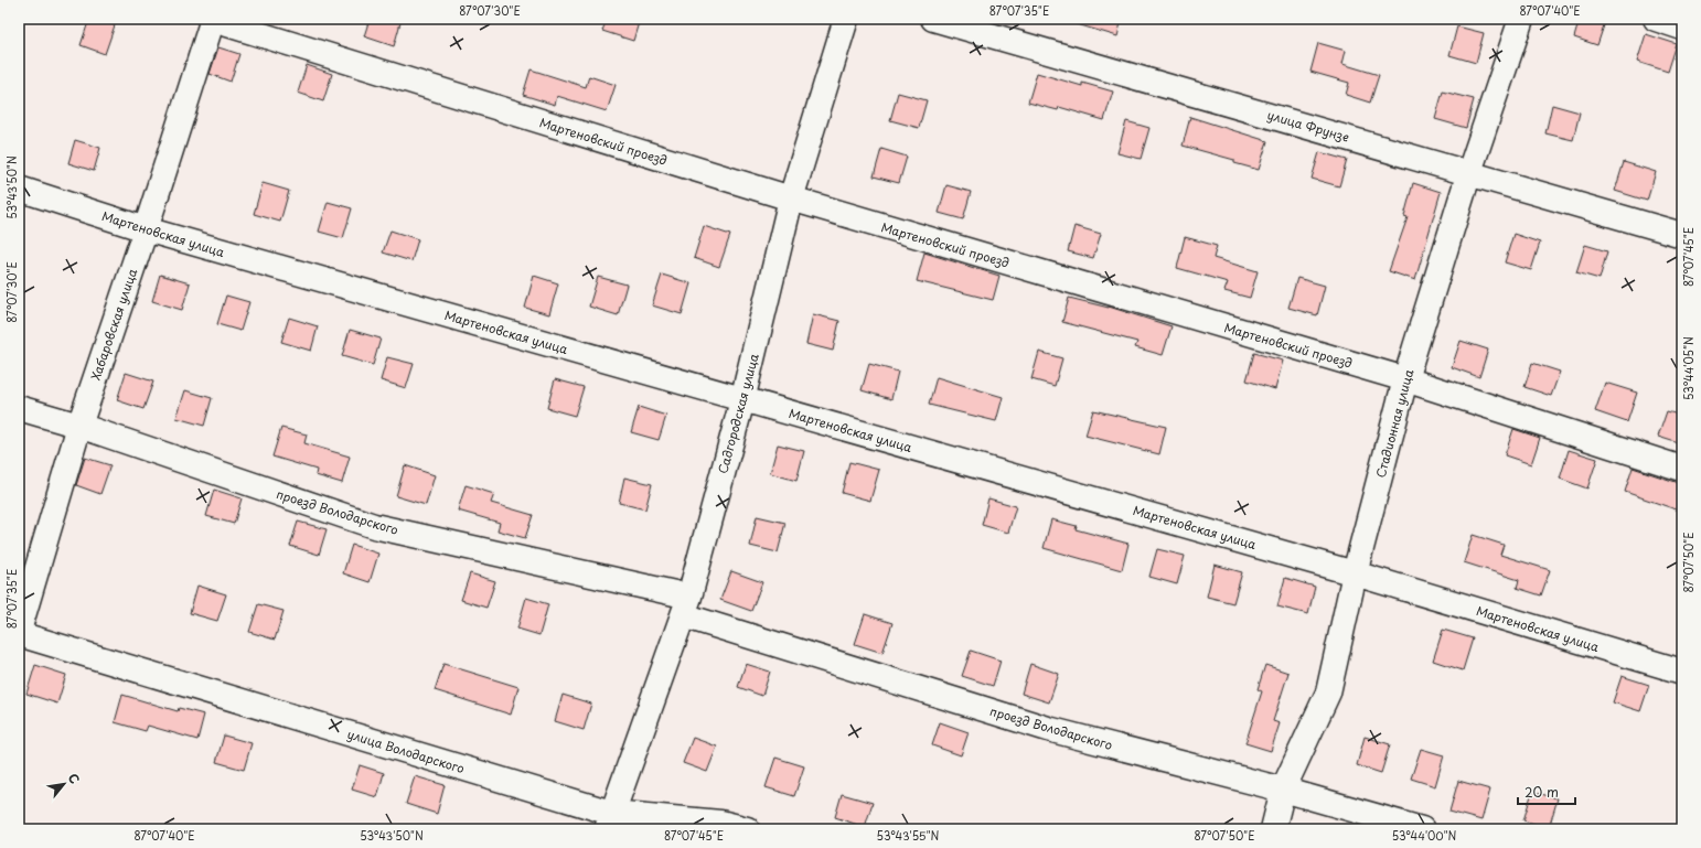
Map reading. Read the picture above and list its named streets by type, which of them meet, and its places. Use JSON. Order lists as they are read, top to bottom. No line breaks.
{"streets":{"street":["улица Фрунзе","Мартеновский проезд","Мартеновская улица","Хабаровская улица","Садгородская улица","Стадионная улица","проезд Володарского","улица Володарского"]},"crossings":[["улица Фрунзе","Стадионная улица"],["Мартеновский проезд","Хабаровская улица"],["Мартеновский проезд","Садгородская улица"],["Мартеновский проезд","Стадионная улица"],["Мартеновская улица","Хабаровская улица"],["Мартеновская улица","Садгородская улица"],["Мартеновская улица","Стадионная улица"],["Хабаровская улица","проезд Володарского"],["Садгородская улица","проезд Володарского"],["Садгородская улица","улица Володарского"],["Стадионная улица","проезд Володарского"]],"scale_bar":"20 m","north":"top right","coordinates":["87°07'30\"E","87°07'35\"E","87°07'40\"E","53°43'50\"N","87°07'45\"E","53°44'05\"N","87°07'50\"E","53°43'55\"N","53°44'00\"N"]}
